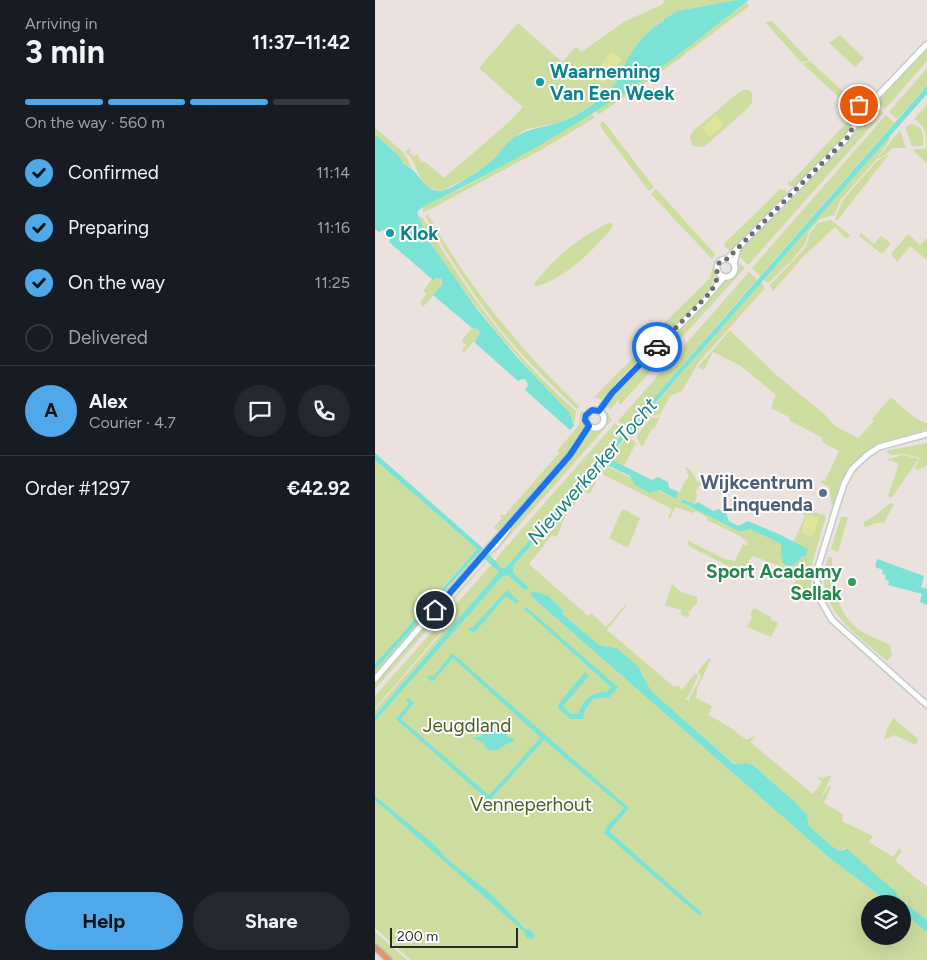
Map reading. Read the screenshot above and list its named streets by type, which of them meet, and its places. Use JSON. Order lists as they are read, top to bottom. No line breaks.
{"water":["Nieuwerkerker Tocht"],"parks":["Jeugdland","Venneperhout"],"places":["Waarneming Van Een Week","Klok","Wijkcentrum Linquenda","Sport Acadamy Sellak"],"scale_bar":"200 m","page":{"heading":["3 min","Arriving in","11:37–11:42"],"panel":["Alex","Courier · 4.7","Order #1297","€42.92"],"bar":"On the way · 560 m","list":[["Confirmed","11:14"],["Preparing","11:16"],["On the way","11:25"],"Delivered"],"round":"A","buttons":["Help","Share"],"scale":"200 m"}}
